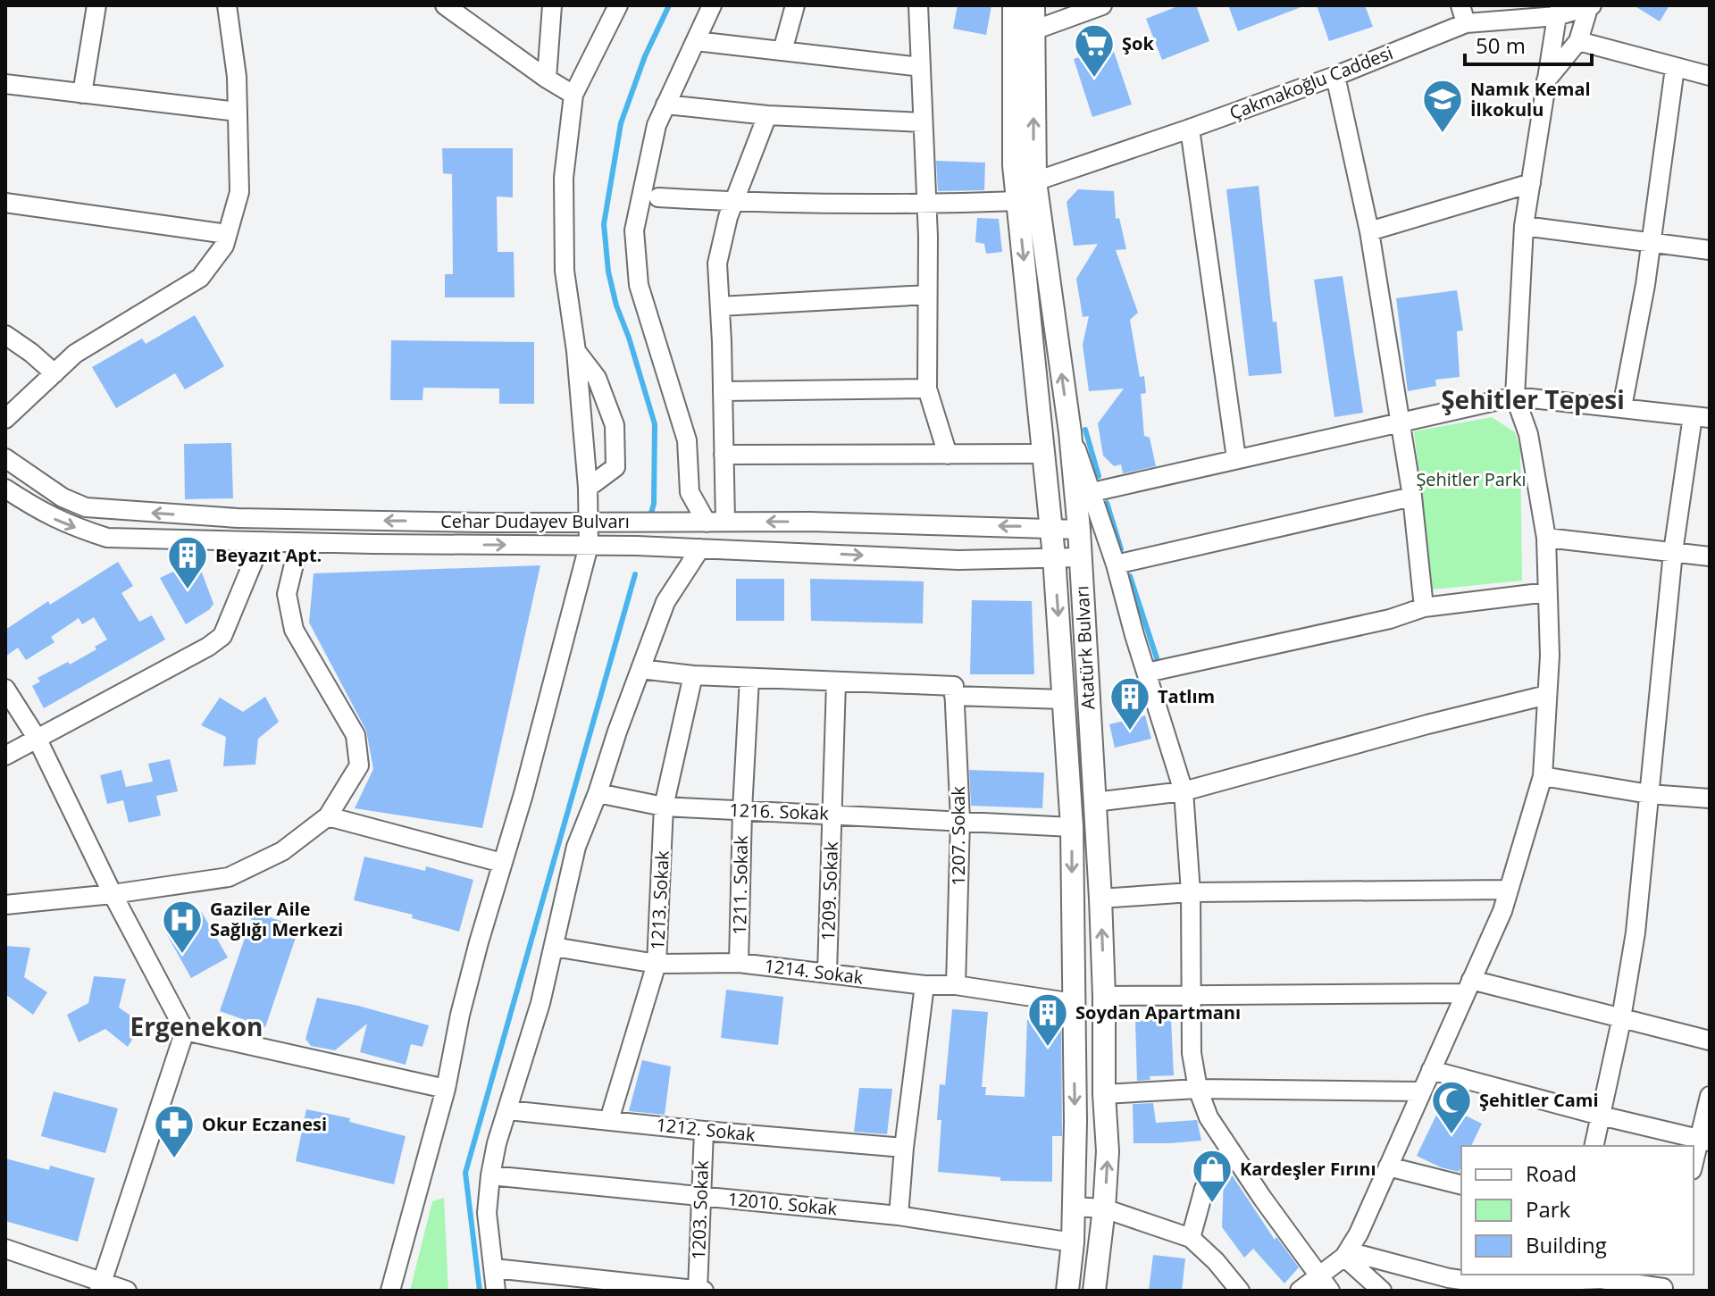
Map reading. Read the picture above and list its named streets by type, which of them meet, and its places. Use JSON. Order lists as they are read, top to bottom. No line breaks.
{"streets":{"main road":["Atatürk Bulvarı"],"street":["Çakmakoğlu Caddesi","Cehar Dudayev Bulvarı","1216. Sokak","1207. Sokak","1211. Sokak","1209. Sokak","1213. Sokak","1214. Sokak","1212. Sokak","12010. Sokak","1203. Sokak"]},"crossings":[["Çakmakoğlu Caddesi","Atatürk Bulvarı"],["Cehar Dudayev Bulvarı","Atatürk Bulvarı"],["Atatürk Bulvarı","1216. Sokak"],["Atatürk Bulvarı","1214. Sokak"],["Atatürk Bulvarı","12010. Sokak"],["1216. Sokak","1207. Sokak"],["1216. Sokak","1211. Sokak"],["1216. Sokak","1209. Sokak"],["1216. Sokak","1213. Sokak"],["1207. Sokak","1214. Sokak"],["1211. Sokak","1214. Sokak"],["1209. Sokak","1214. Sokak"],["1213. Sokak","1214. Sokak"],["1213. Sokak","1212. Sokak"],["1212. Sokak","1203. Sokak"],["12010. Sokak","1203. Sokak"]],"districts":["Şehitler Tepesi","Ergenekon"],"parks":["Şehitler Parkı"],"places":{"supermarket":["Şok"],"school or university":["Namık Kemal İlkokulu"],"building":["Beyazıt Apt.","Tatlım","Soydan Apartmanı"],"hospital":["Gaziler Aile Sağlığı Merkezi"],"mosque":["Şehitler Cami"],"pharmacy":["Okur Eczanesi"],"shop":["Kardeşler Fırını"]},"legend":["Road","Park","Building"],"scale_bar":"50 m"}
